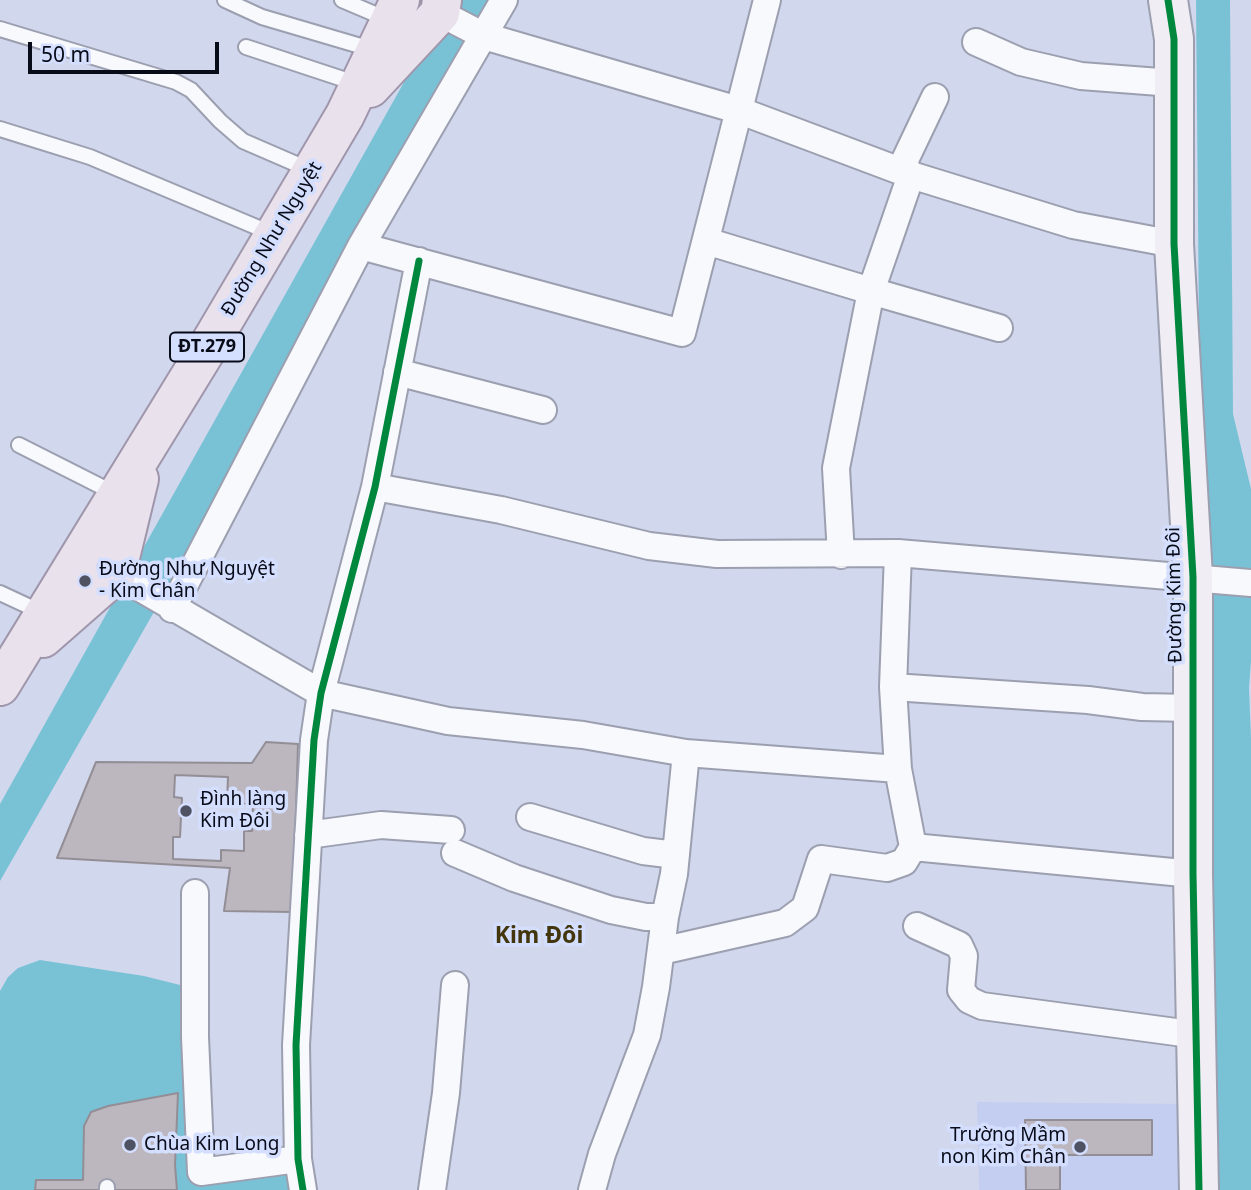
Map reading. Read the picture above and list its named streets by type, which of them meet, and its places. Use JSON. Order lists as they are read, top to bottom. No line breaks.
{"streets":{"main road":["Đường Như Nguyệt","ĐT.279"],"street":["Đường Kim Đôi"]},"districts":["Kim Đôi"],"places":["Đường Như Nguyệt - Kim Chân","Đình làng Kim Đôi","Chùa Kim Long","Trường Mầm non Kim Chân"],"scale_bar":"50 m"}
